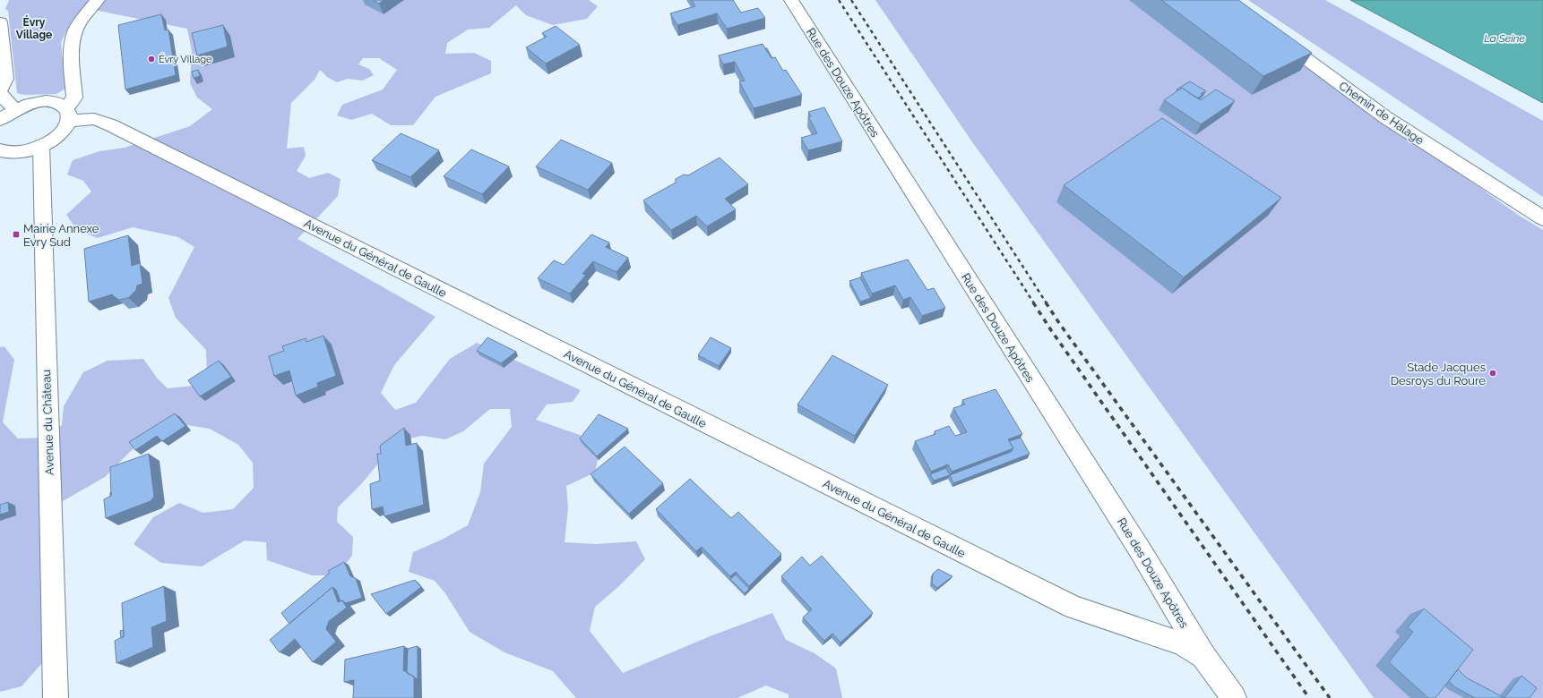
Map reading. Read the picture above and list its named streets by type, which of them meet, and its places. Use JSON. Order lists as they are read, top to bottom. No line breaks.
{"streets":{"street":["Rue des Douze Apôtres","Chemin de Halage","Avenue du Général de Gaulle","Avenue du Château"]},"crossings":[["Rue des Douze Apôtres","Avenue du Général de Gaulle"]],"districts":["Évry Village"],"water":["La Seine"],"places":{"other":["Évry Village","Stade Jacques Desroys du Roure"],"transit":["Mairie Annexe Evry Sud"]}}
